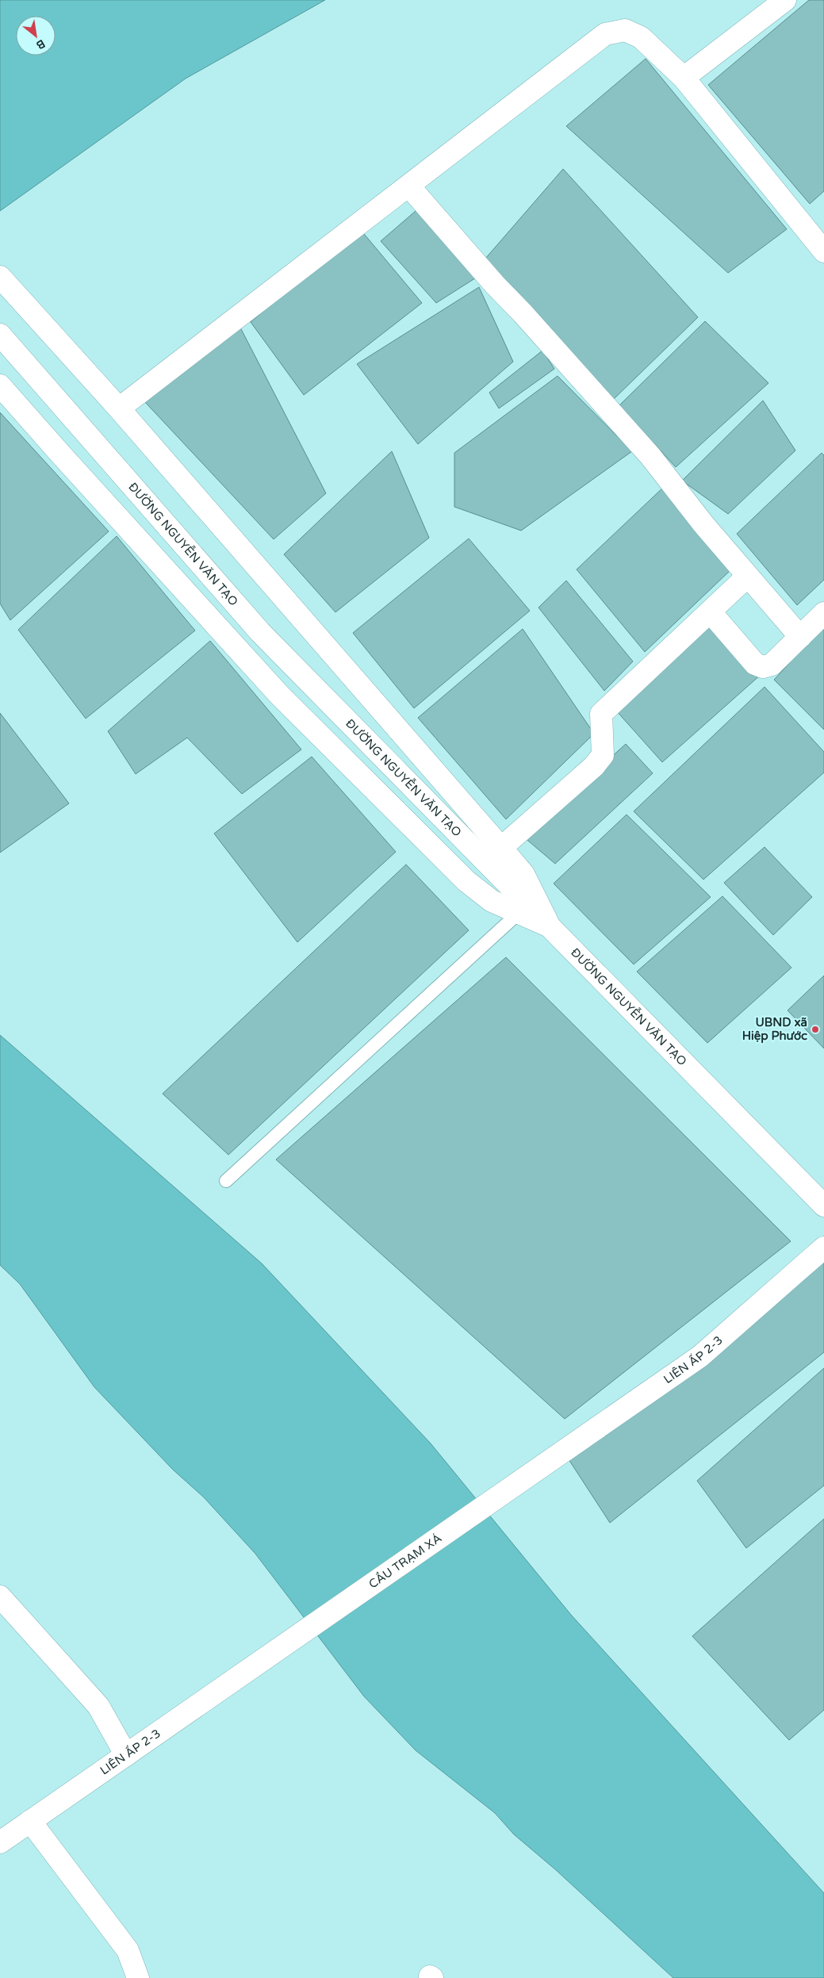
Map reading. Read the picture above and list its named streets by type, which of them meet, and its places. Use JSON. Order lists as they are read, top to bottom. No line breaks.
{"streets":{"street":["ĐƯỜNG NGUYỄN VĂN TẠO","LIÊN ẤP 2-3","CẦU TRẠM XÁ"]},"crossings":[["LIÊN ẤP 2-3","CẦU TRẠM XÁ"]],"places":["UBND xã Hiệp Phước"],"north":"bottom right"}
